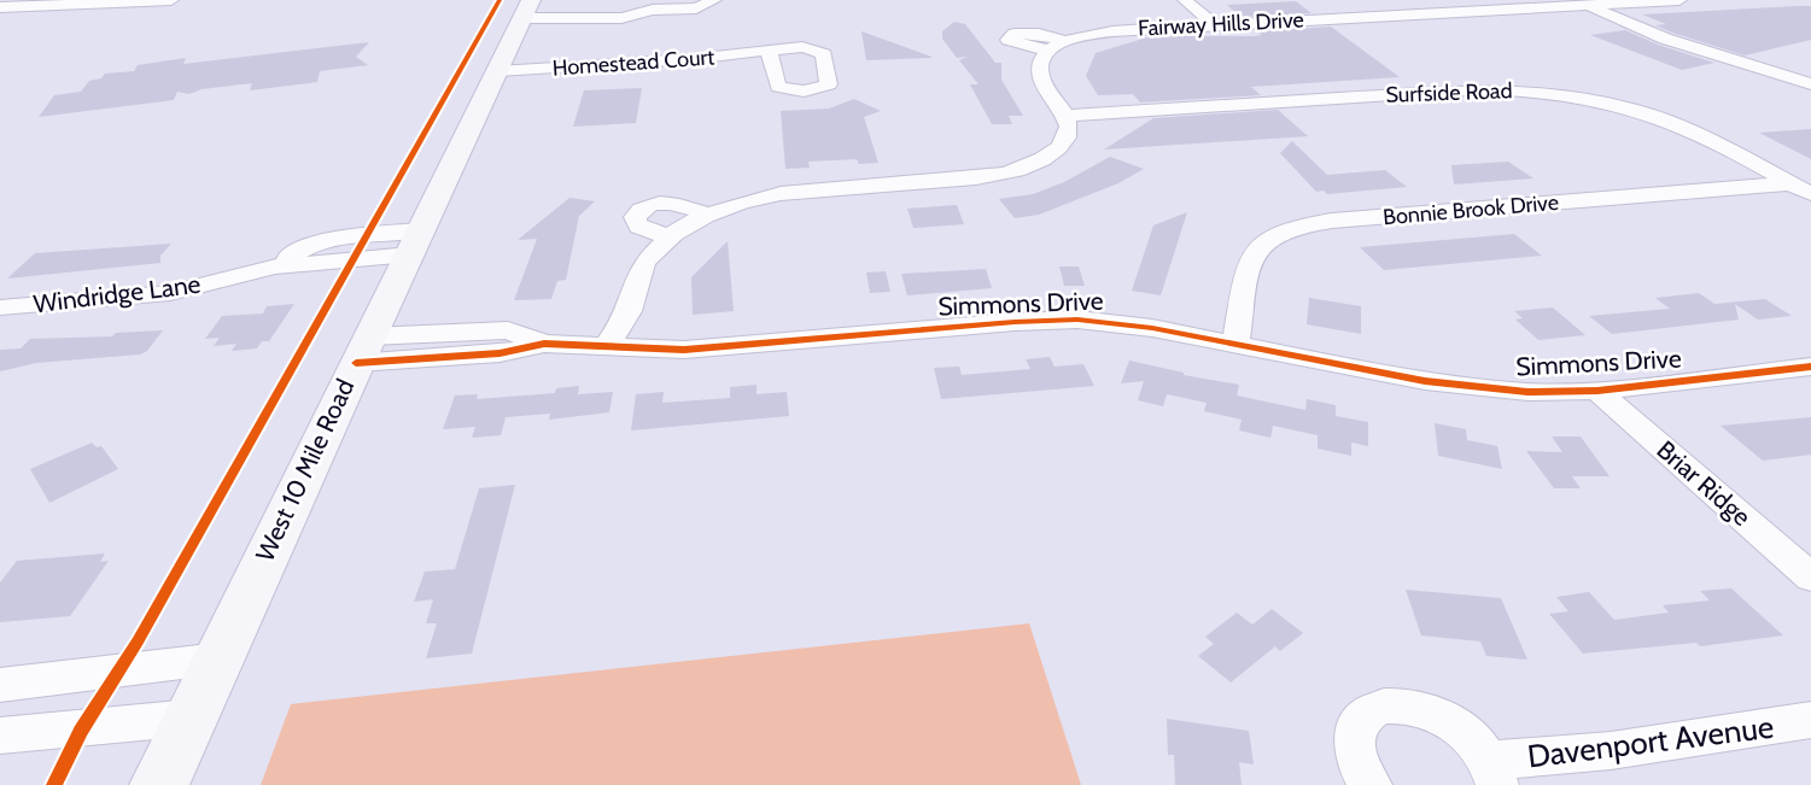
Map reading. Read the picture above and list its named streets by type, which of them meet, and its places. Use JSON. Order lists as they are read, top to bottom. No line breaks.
{"streets":{"main road":["West 10 Mile Road"],"street":["Fairway Hills Drive","Homestead Court","Surfside Road","Bonnie Brook Drive","Windridge Lane","Simmons Drive","Briar Ridge","Davenport Avenue"]},"crossings":[["Homestead Court","West 10 Mile Road"],["Surfside Road","Bonnie Brook Drive"],["Bonnie Brook Drive","Simmons Drive"],["Windridge Lane","West 10 Mile Road"],["Simmons Drive","West 10 Mile Road"],["Simmons Drive","Briar Ridge"]]}
